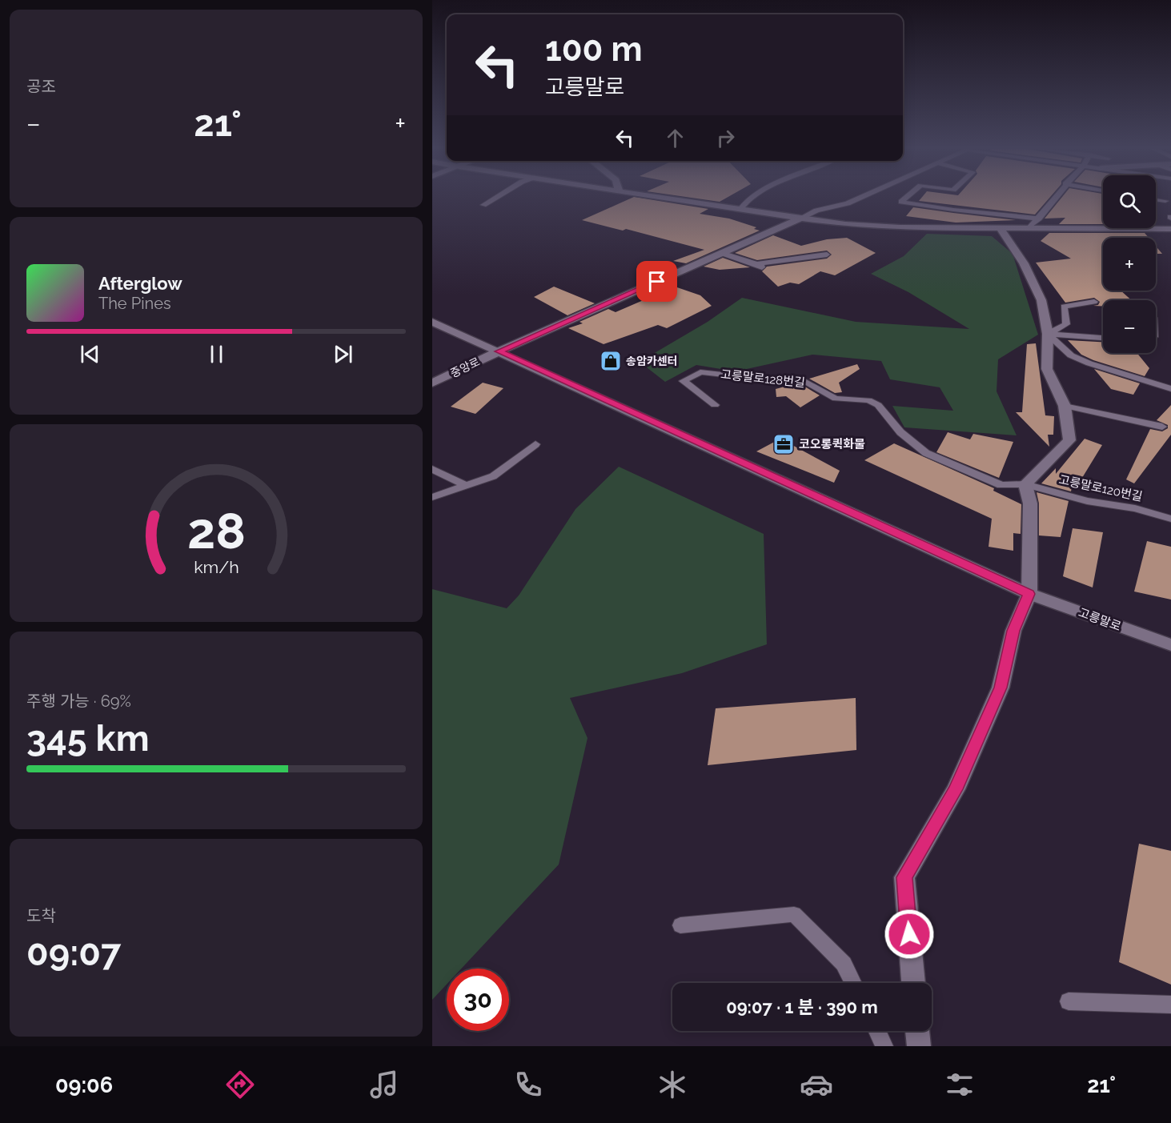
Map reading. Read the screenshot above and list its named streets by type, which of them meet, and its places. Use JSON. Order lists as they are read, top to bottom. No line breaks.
{"streets":{"street":["중앙로","고릉말로"],"lane":["고릉말로128번길","고릉말로120번길"]},"crossings":[["중앙로","고릉말로"],["고릉말로128번길","고릉말로120번길"]],"places":{"shop":["송암카센터"],"office":["코오롱퀵화물"]},"page":{"tile":["공조",["주행 가능 · 69%","345 km"],["도착","09:07"]],"turn":["100 m","고릉말로"],"heat":["−","21°","+"],"map_buttons":["+","−"],"song":["Afterglow","The Pines"],"limit":"30","trip":"09:07 · 1 분 · 390 m","tabs":["09:06","21°"],"gauge":["28","km/h"]}}
